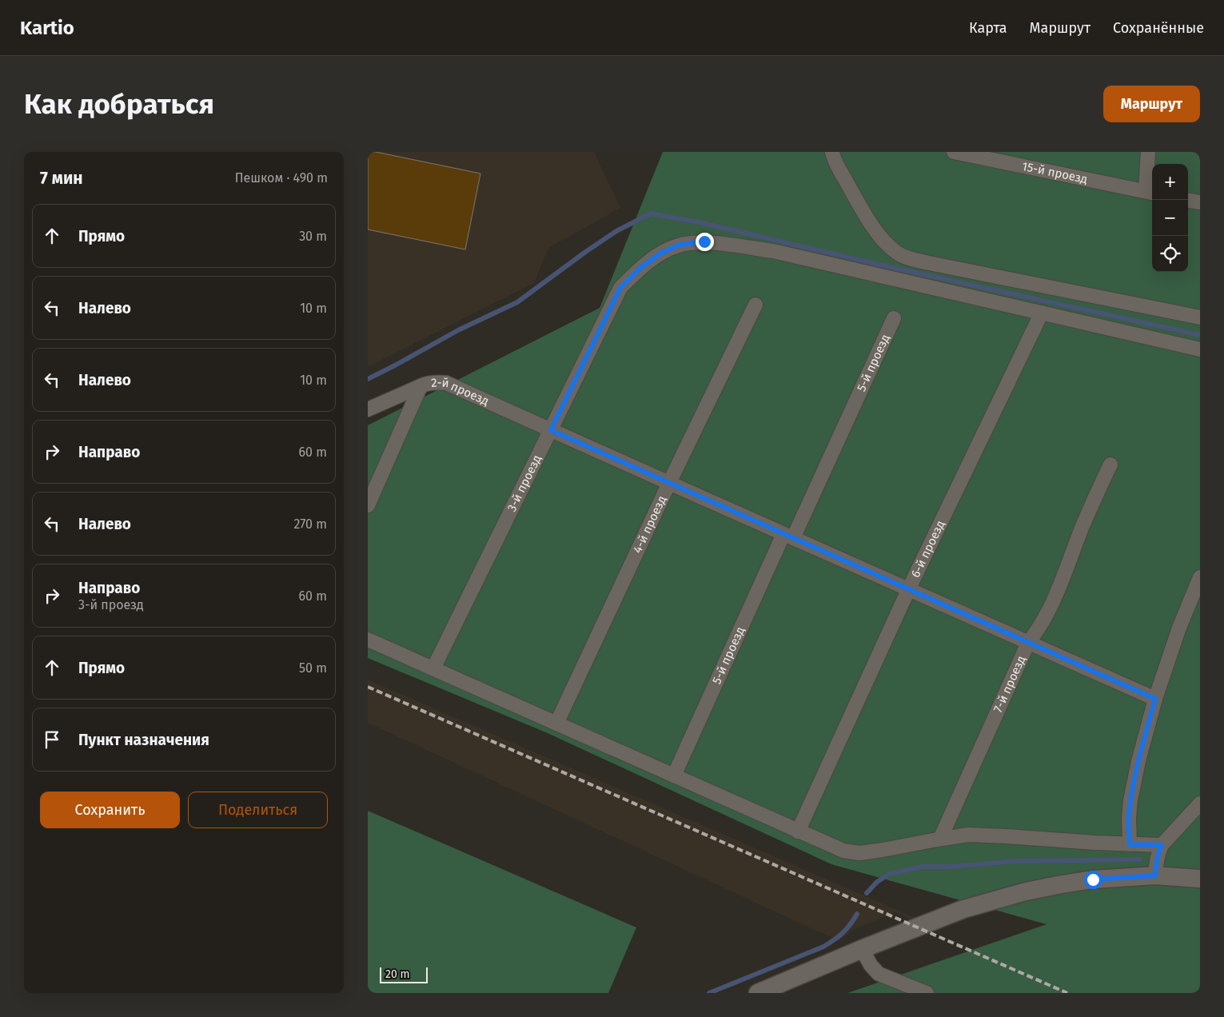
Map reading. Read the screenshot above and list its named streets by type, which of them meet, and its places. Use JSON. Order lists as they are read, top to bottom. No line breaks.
{"streets":{"street":["15-й проезд","5-й проезд","2-й проезд","3-й проезд","4-й проезд","6-й проезд","7-й проезд"]},"crossings":[["5-й проезд","2-й проезд"],["2-й проезд","3-й проезд"],["2-й проезд","4-й проезд"],["2-й проезд","6-й проезд"],["2-й проезд","7-й проезд"],["3-й проезд","6-й проезд"]],"scale_bar":"20 m","page":{"header":"Kartio","nav":["Карта","Маршрут","Сохранённые"],"buttons":["Маршрут",["Сохранить","Поделиться"]],"title":"Как добраться","heading":["7 мин","Пешком · 490 m"],"map_buttons":["+","−"],"list":[["Прямо","30 m"],["Налево","10 m"],["Налево","10 m"],["Направо","60 m"],["Налево","270 m"],["Направо","3-й проезд","60 m"],["Прямо","50 m"],"Пункт назначения"],"scale":"20 m"}}
